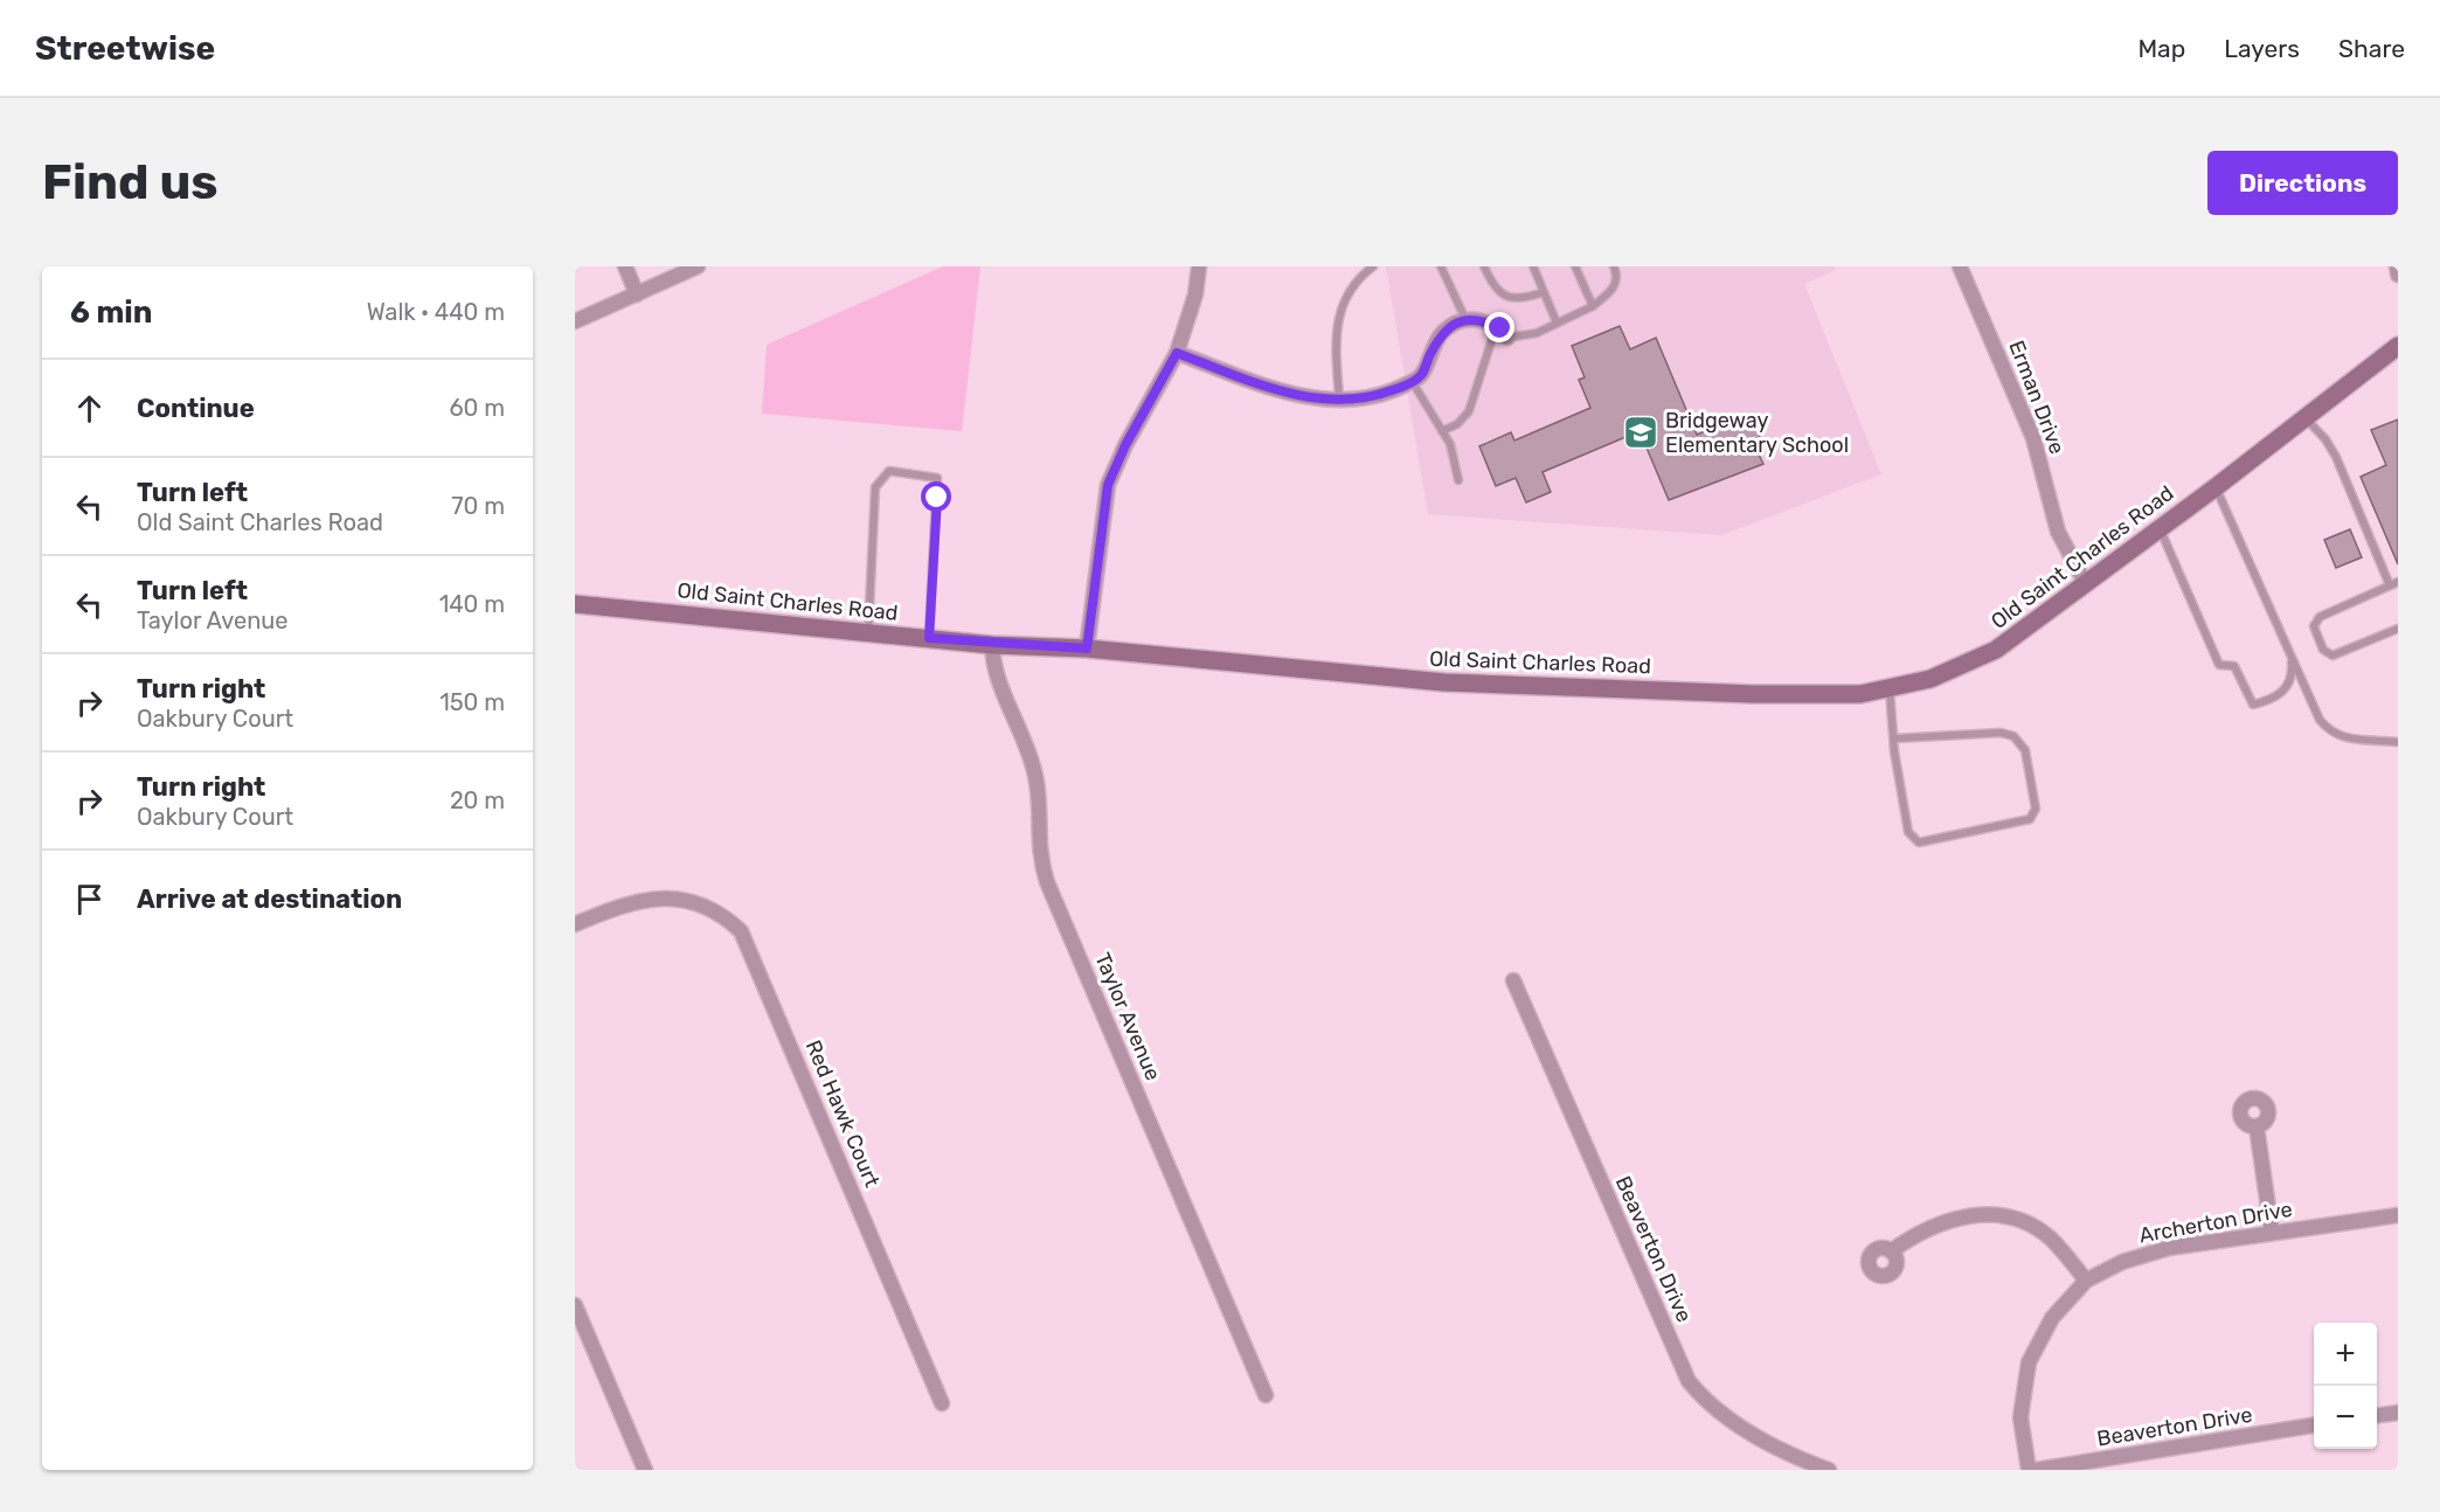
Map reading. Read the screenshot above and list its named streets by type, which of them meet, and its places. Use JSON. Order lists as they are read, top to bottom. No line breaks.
{"streets":{"street":["Erman Drive","Old Saint Charles Road","Taylor Avenue","Red Hawk Court","Archerton Drive","Beaverton Drive"]},"crossings":[["Erman Drive","Old Saint Charles Road"],["Old Saint Charles Road","Taylor Avenue"]],"places":{"school or university":["Bridgeway Elementary School"]},"page":{"header":"Streetwise","nav":["Map","Layers","Share"],"buttons":"Directions","title":"Find us","heading":["6 min","Walk · 440 m"],"list":[["Continue","60 m"],["Turn left","Old Saint Charles Road","70 m"],["Turn left","Taylor Avenue","140 m"],["Turn right","Oakbury Court","150 m"],["Turn right","Oakbury Court","20 m"],"Arrive at destination"],"map_buttons":["+","−"]}}
